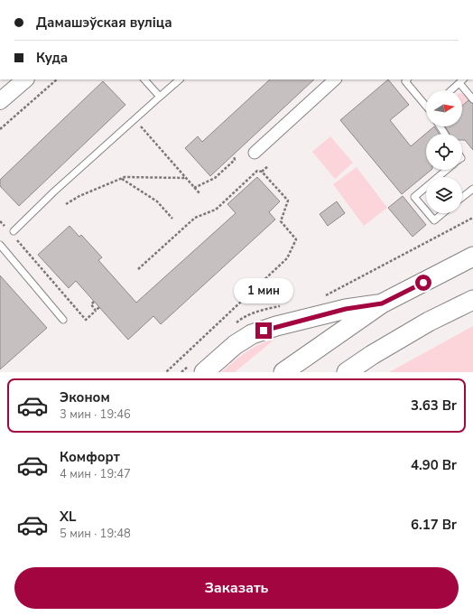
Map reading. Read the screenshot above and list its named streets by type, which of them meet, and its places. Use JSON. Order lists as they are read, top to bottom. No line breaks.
{"north":"right","page":{"banner":["Дамашэўская вуліца","Куда"],"bubble":"1 мин","list":[{"name":"Эконом","note":"3 мин · 19:46","value":"3.63 Br"},{"name":"Комфорт","note":"4 мин · 19:47","value":"4.90 Br"},{"name":"XL","note":"5 мин · 19:48","value":"6.17 Br"}],"buttons":"Заказать"}}
